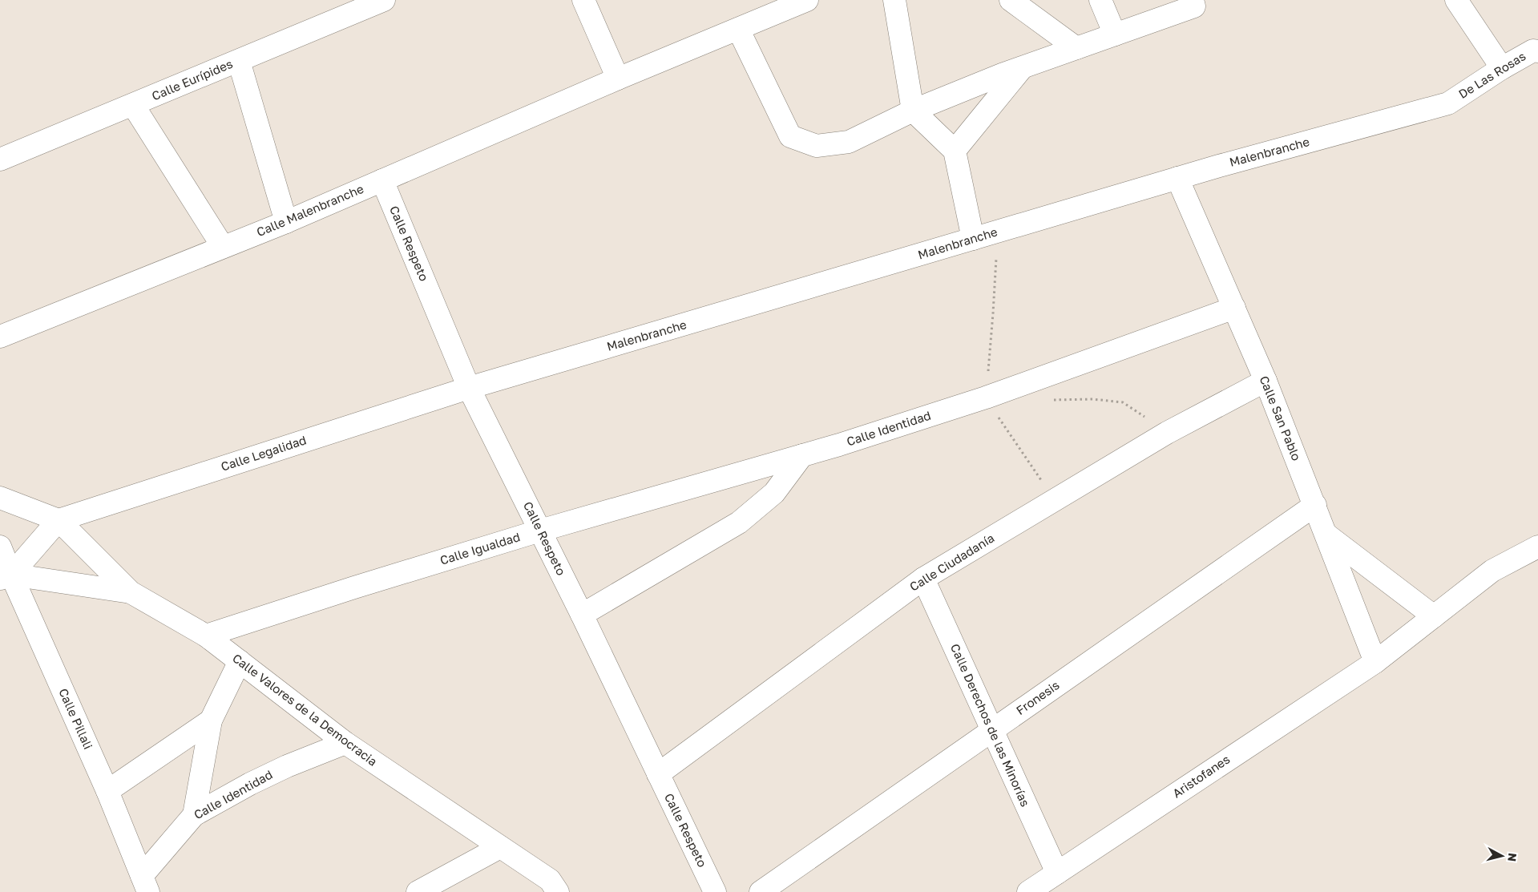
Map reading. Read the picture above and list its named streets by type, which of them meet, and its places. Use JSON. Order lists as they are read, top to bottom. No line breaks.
{"streets":{"street":["De Las Rosas","Calle Eurípides","Malenbranche","Calle Malenbranche","Calle Respeto","Calle San Pablo","Calle Identidad","Calle Legalidad","Calle Igualdad","Calle Ciudadanía","Fronesis","Calle Valores de la Democracia","Calle Pillali","Calle Derechos de las Minorías","Aristofanes"]},"crossings":[["De Las Rosas","Malenbranche"],["Malenbranche","Calle Respeto"],["Malenbranche","Calle San Pablo"],["Malenbranche","Calle Legalidad"],["Calle Malenbranche","Calle Respeto"],["Calle Respeto","Calle Legalidad"],["Calle Respeto","Calle Igualdad"],["Calle Respeto","Calle Ciudadanía"],["Calle San Pablo","Calle Identidad"],["Calle San Pablo","Calle Ciudadanía"],["Calle San Pablo","Fronesis"],["Calle San Pablo","Aristofanes"],["Calle Identidad","Calle Igualdad"],["Calle Identidad","Calle Valores de la Democracia"],["Calle Identidad","Calle Pillali"],["Calle Legalidad","Calle Valores de la Democracia"],["Calle Igualdad","Calle Valores de la Democracia"],["Calle Ciudadanía","Calle Derechos de las Minorías"],["Fronesis","Calle Derechos de las Minorías"],["Calle Derechos de las Minorías","Aristofanes"]],"north":"right"}
